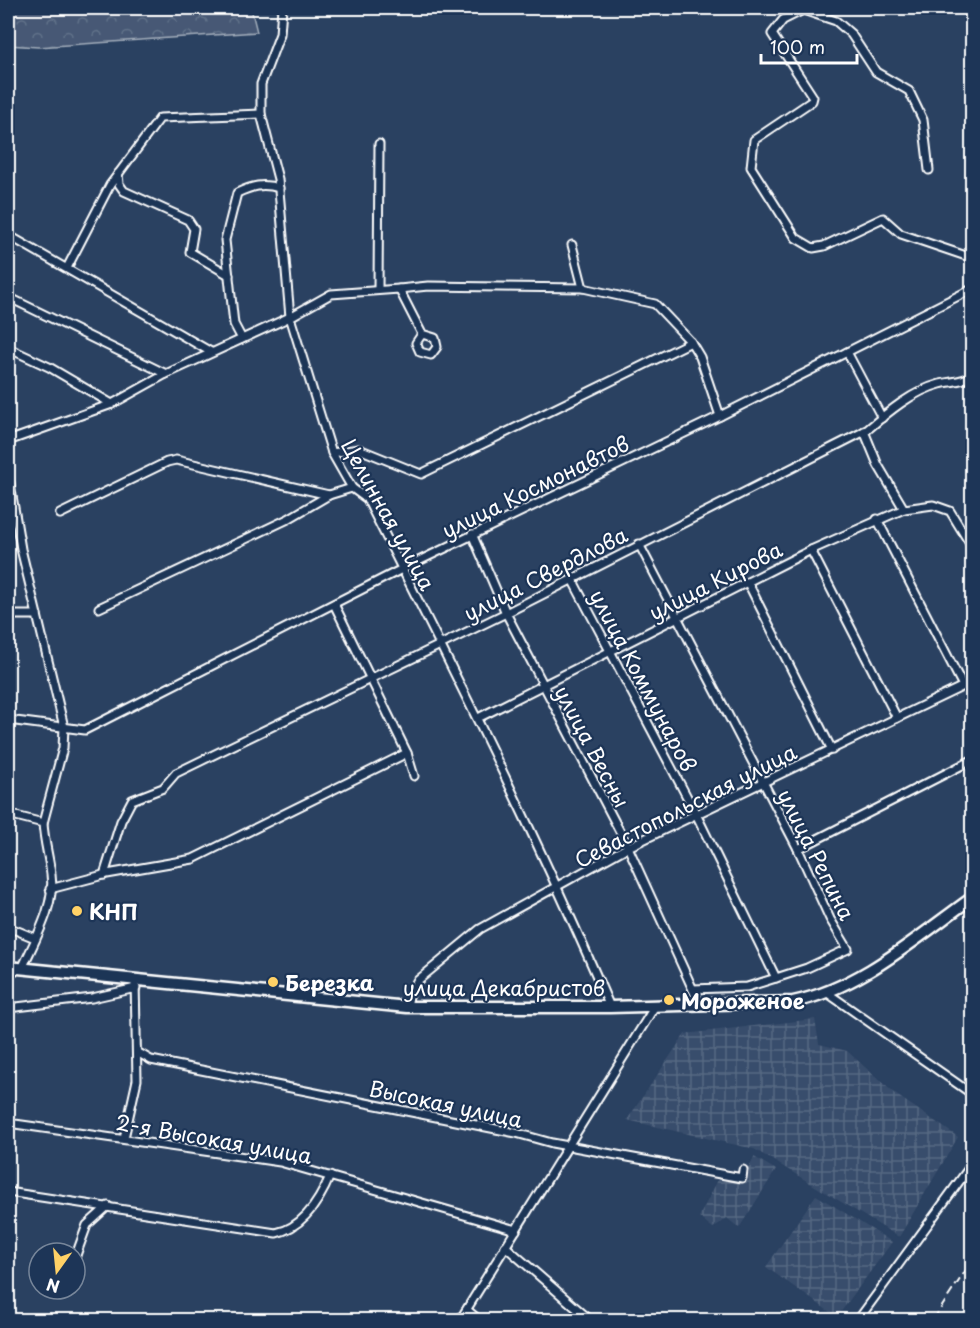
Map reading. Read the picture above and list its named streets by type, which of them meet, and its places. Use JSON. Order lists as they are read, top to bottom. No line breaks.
{"streets":{"main road":["улица Декабристов"],"street":["улица Космонавтов","Целинная улица","улица Свердлова","улица Кирова","улица Коммунаров","улица Весны","Севастопольская улица","улица Репина","Высокая улица","2-я Высокая улица"]},"crossings":[["улица Космонавтов","Целинная улица"],["улица Космонавтов","улица Весны"],["Целинная улица","улица Свердлова"],["Целинная улица","улица Кирова"],["Целинная улица","Севастопольская улица"],["Целинная улица","улица Декабристов"],["улица Свердлова","улица Коммунаров"],["улица Свердлова","улица Весны"],["улица Свердлова","улица Репина"],["улица Кирова","улица Коммунаров"],["улица Кирова","улица Весны"],["улица Кирова","улица Репина"],["улица Коммунаров","Севастопольская улица"],["улица Коммунаров","улица Репина"],["улица Весны","Севастопольская улица"],["улица Весны","улица Декабристов"],["Севастопольская улица","улица Репина"],["Севастопольская улица","улица Декабристов"]],"places":["КНП","Березка","Мороженое"],"scale_bar":"100 m","north":"bottom"}
